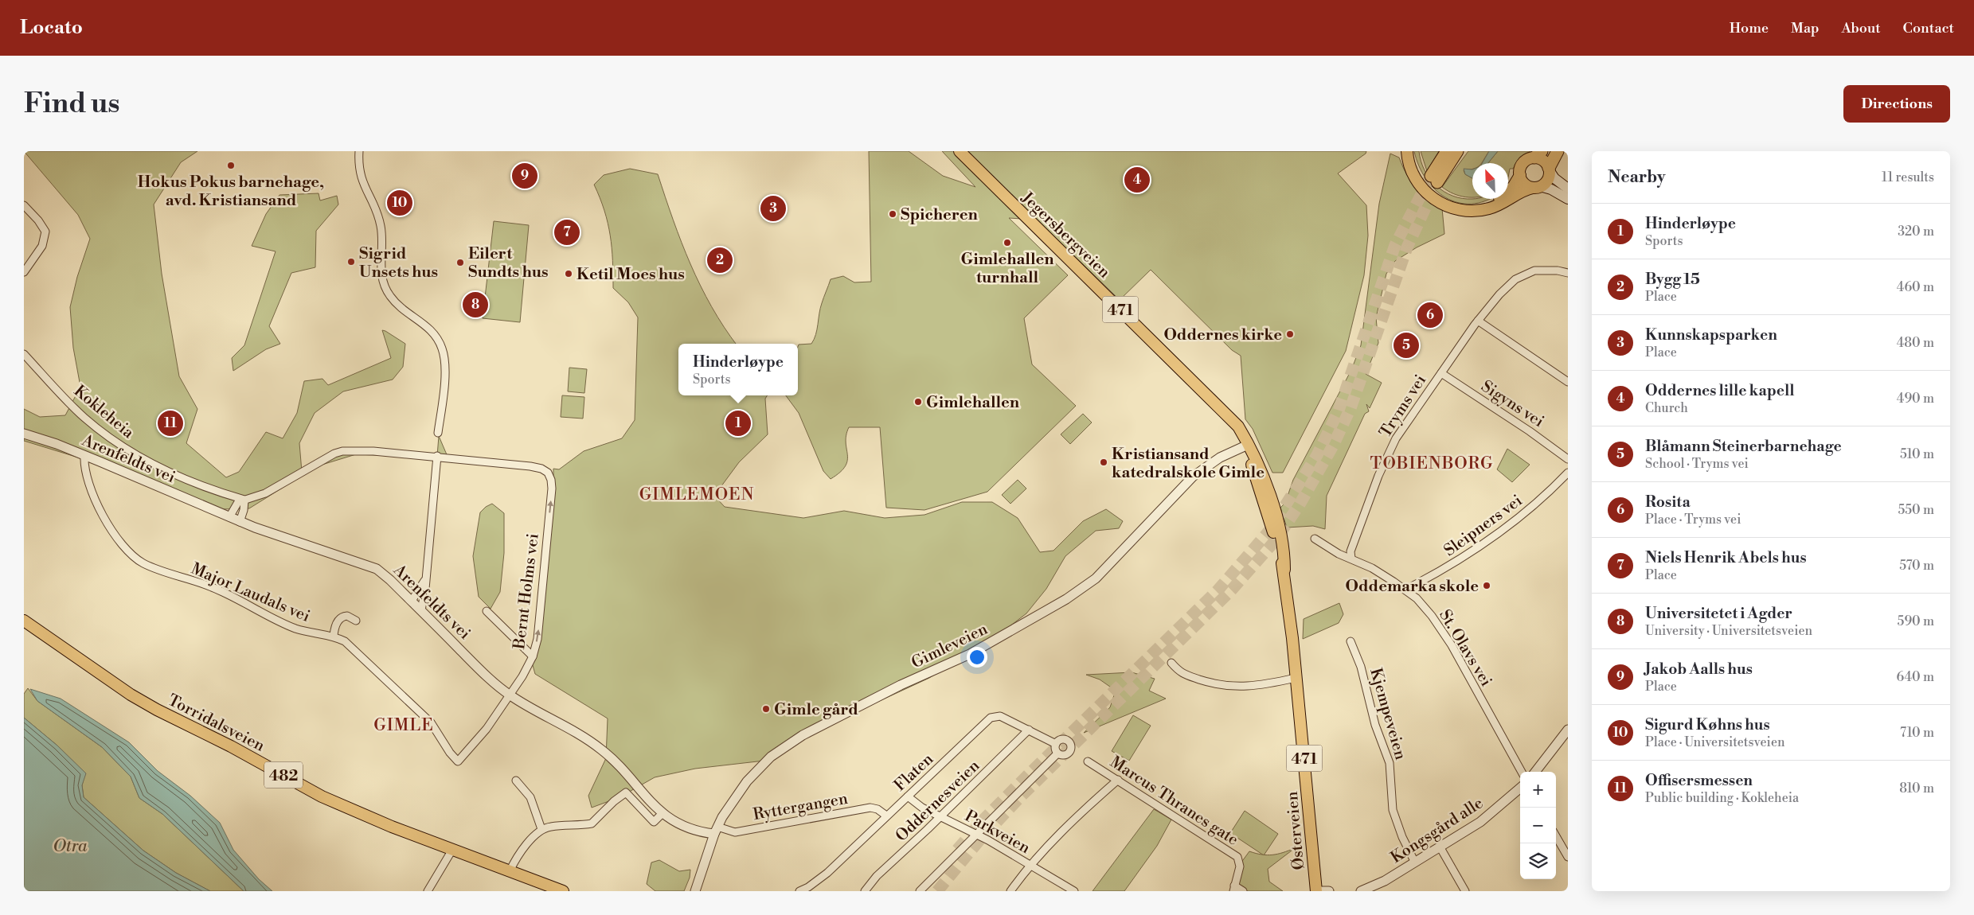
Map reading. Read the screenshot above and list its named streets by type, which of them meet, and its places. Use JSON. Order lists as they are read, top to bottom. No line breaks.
{"streets":{"main road":["Jegersbergveien","471","Torridalsveien","482","Østerveien"],"street":["Sigyns vei","Tryms vei","Kokleheia","Arenfeldts vei","Sleipners vei","Bernt Holms vei","Major Laudals vei","Gimleveien","St. Olavs vei","Kjempeveien","Flaten","Oddernesveien","Marcus Thranes gate","Ryttergangen","Kongsgård alle","Parkveien"]},"crossings":[["Jegersbergveien","Gimleveien"],["Jegersbergveien","Østerveien"],["Sigyns vei","Tryms vei"],["Tryms vei","St. Olavs vei"],["Arenfeldts vei","Bernt Holms vei"],["Arenfeldts vei","Major Laudals vei"],["Arenfeldts vei","Gimleveien"],["Arenfeldts vei","Ryttergangen"],["Sleipners vei","St. Olavs vei"],["Bernt Holms vei","Major Laudals vei"],["Gimleveien","Ryttergangen"],["Gimleveien","Østerveien"],["Kjempeveien","Kongsgård alle"],["Flaten","Oddernesveien"],["Flaten","Ryttergangen"],["Flaten","Parkveien"],["Oddernesveien","Parkveien"]],"districts":["TOBIENBORG","GIMLEMOEN","GIMLE"],"water":["Otra"],"places":["Hokus Pokus barnehage, avd. Kristiansand","Spicheren","Gimlehallen turnhall","Sigrid Unsets hus","Eilert Sundts hus","Ketil Moes hus","Oddernes kirke","Gimlehallen","Kristiansand katedralskole Gimle","Oddemarka skole","Gimle gård"],"north":"top left","page":{"header":"Locato","nav":["Home","Map","About","Contact"],"buttons":"Directions","title":"Find us","heading":["Nearby","11 results"],"pins":["9","4","10","3","7","2","8","6","5","1","11"],"list":[{"mark":"1","name":"Hinderløype","note":"Sports","value":"320 m"},{"mark":"2","name":"Bygg 15","note":"Place","value":"460 m"},{"mark":"3","name":"Kunnskapsparken","note":"Place","value":"480 m"},{"mark":"4","name":"Oddernes lille kapell","note":"Church","value":"490 m"},{"mark":"5","name":"Blåmann Steinerbarnehage","note":"School · Tryms vei","value":"510 m"},{"mark":"6","name":"Rosita","note":"Place · Tryms vei","value":"550 m"},{"mark":"7","name":"Niels Henrik Abels hus","note":"Place","value":"570 m"},{"mark":"8","name":"Universitetet i Agder","note":"University · Universitetsveien","value":"590 m"},{"mark":"9","name":"Jakob Aalls hus","note":"Place","value":"640 m"},{"mark":"10","name":"Sigurd Køhns hus","note":"Place · Universitetsveien","value":"710 m"},{"mark":"11","name":"Offisersmessen","note":"Public building · Kokleheia","value":"810 m"}],"popup":["Hinderløype","Sports"],"map_buttons":["+","−"]}}
